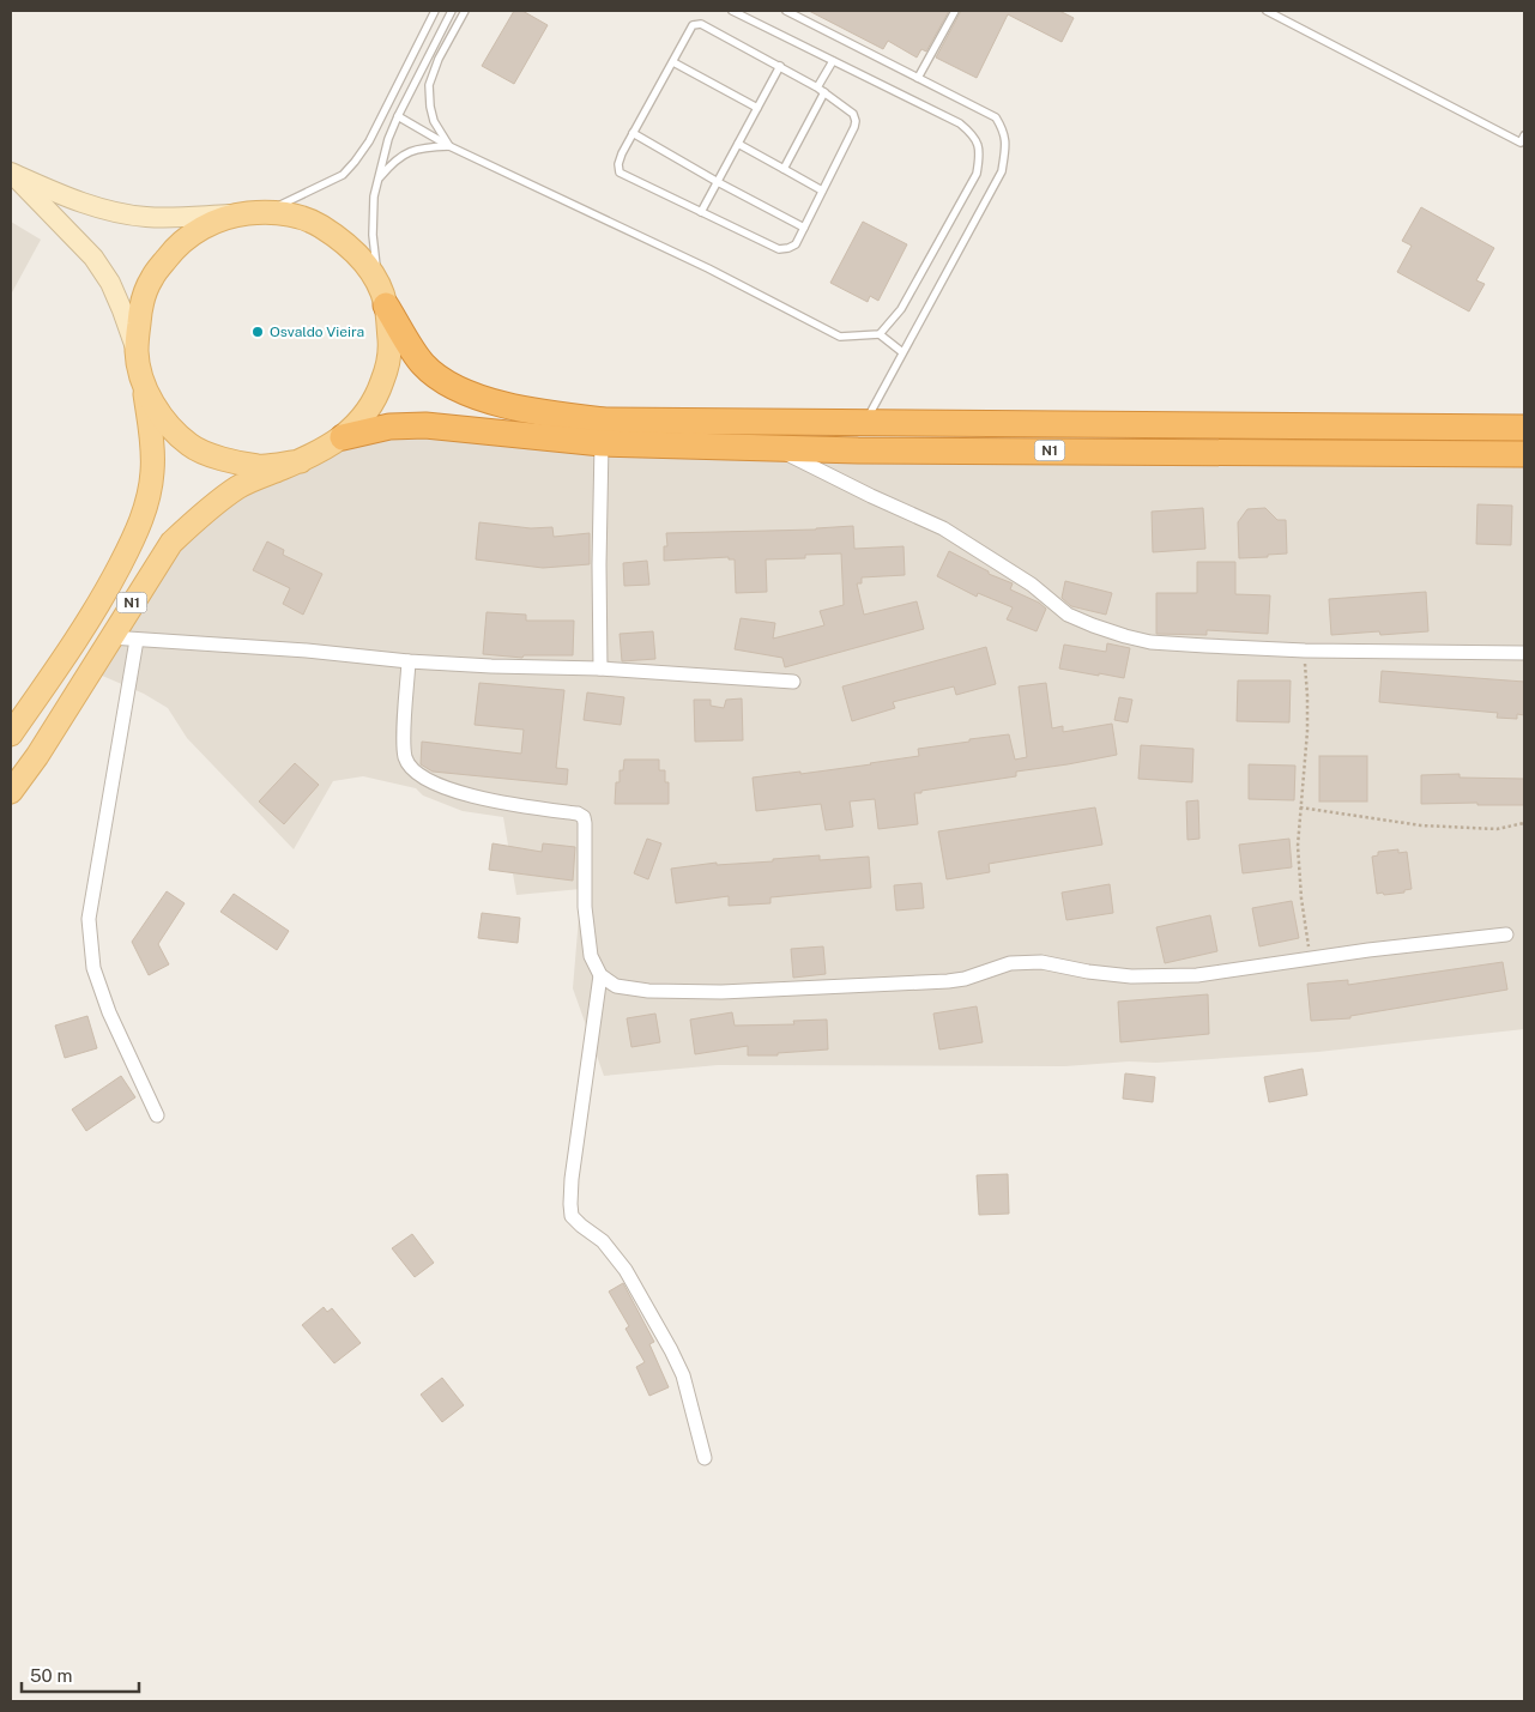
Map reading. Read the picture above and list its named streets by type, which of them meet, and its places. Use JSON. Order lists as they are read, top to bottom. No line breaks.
{"streets":{"highway":["N1"]},"places":["Osvaldo Vieira"],"scale_bar":"50 m"}
